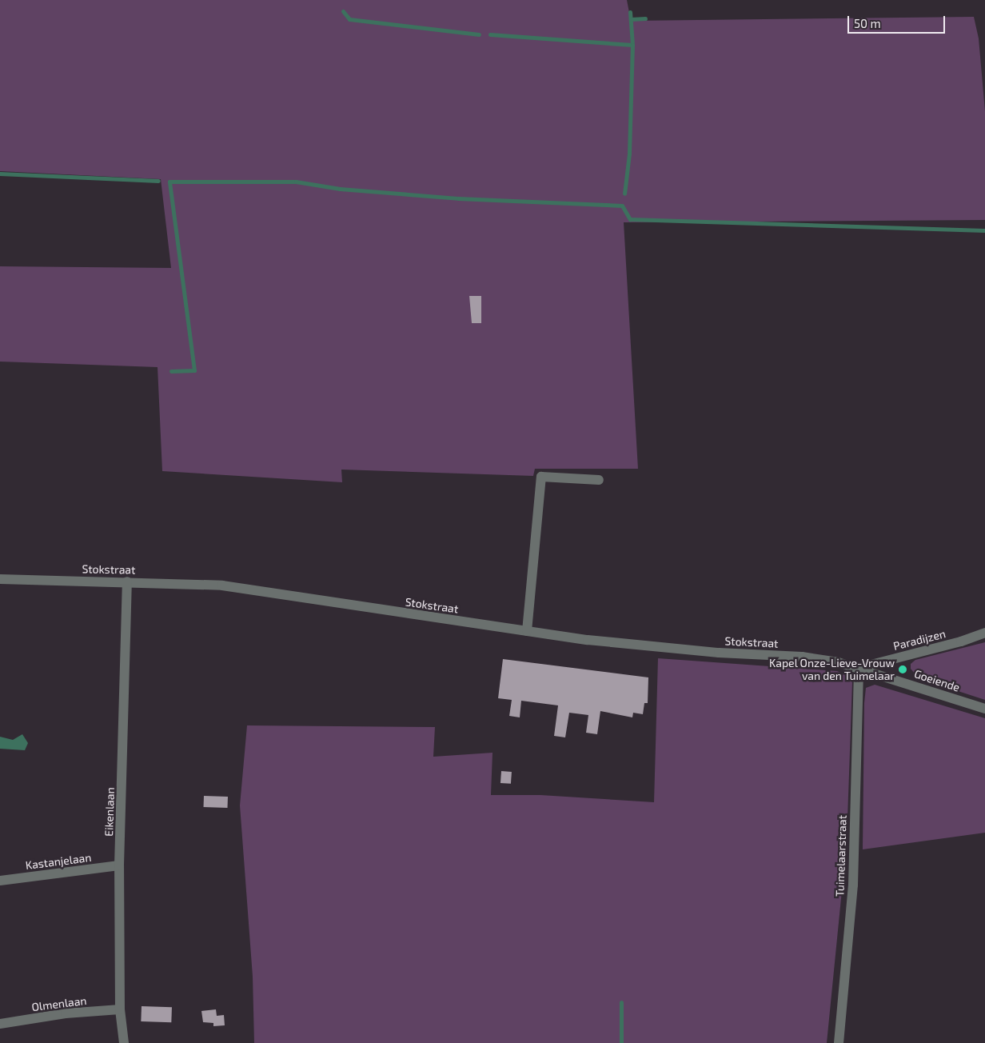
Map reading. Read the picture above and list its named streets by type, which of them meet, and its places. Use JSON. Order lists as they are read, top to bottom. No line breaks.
{"streets":{"street":["Stokstraat","Paradijzen","Goeiende","Eikenlaan","Tuimelaarstraat","Kastanjelaan","Olmenlaan"]},"crossings":[["Stokstraat","Paradijzen"],["Stokstraat","Goeiende"],["Stokstraat","Eikenlaan"],["Stokstraat","Tuimelaarstraat"],["Paradijzen","Goeiende"],["Paradijzen","Tuimelaarstraat"],["Goeiende","Tuimelaarstraat"],["Eikenlaan","Kastanjelaan"],["Eikenlaan","Olmenlaan"]],"places":["Kapel Onze-Lieve-Vrouw van den Tuimelaar"],"scale_bar":"50 m"}
